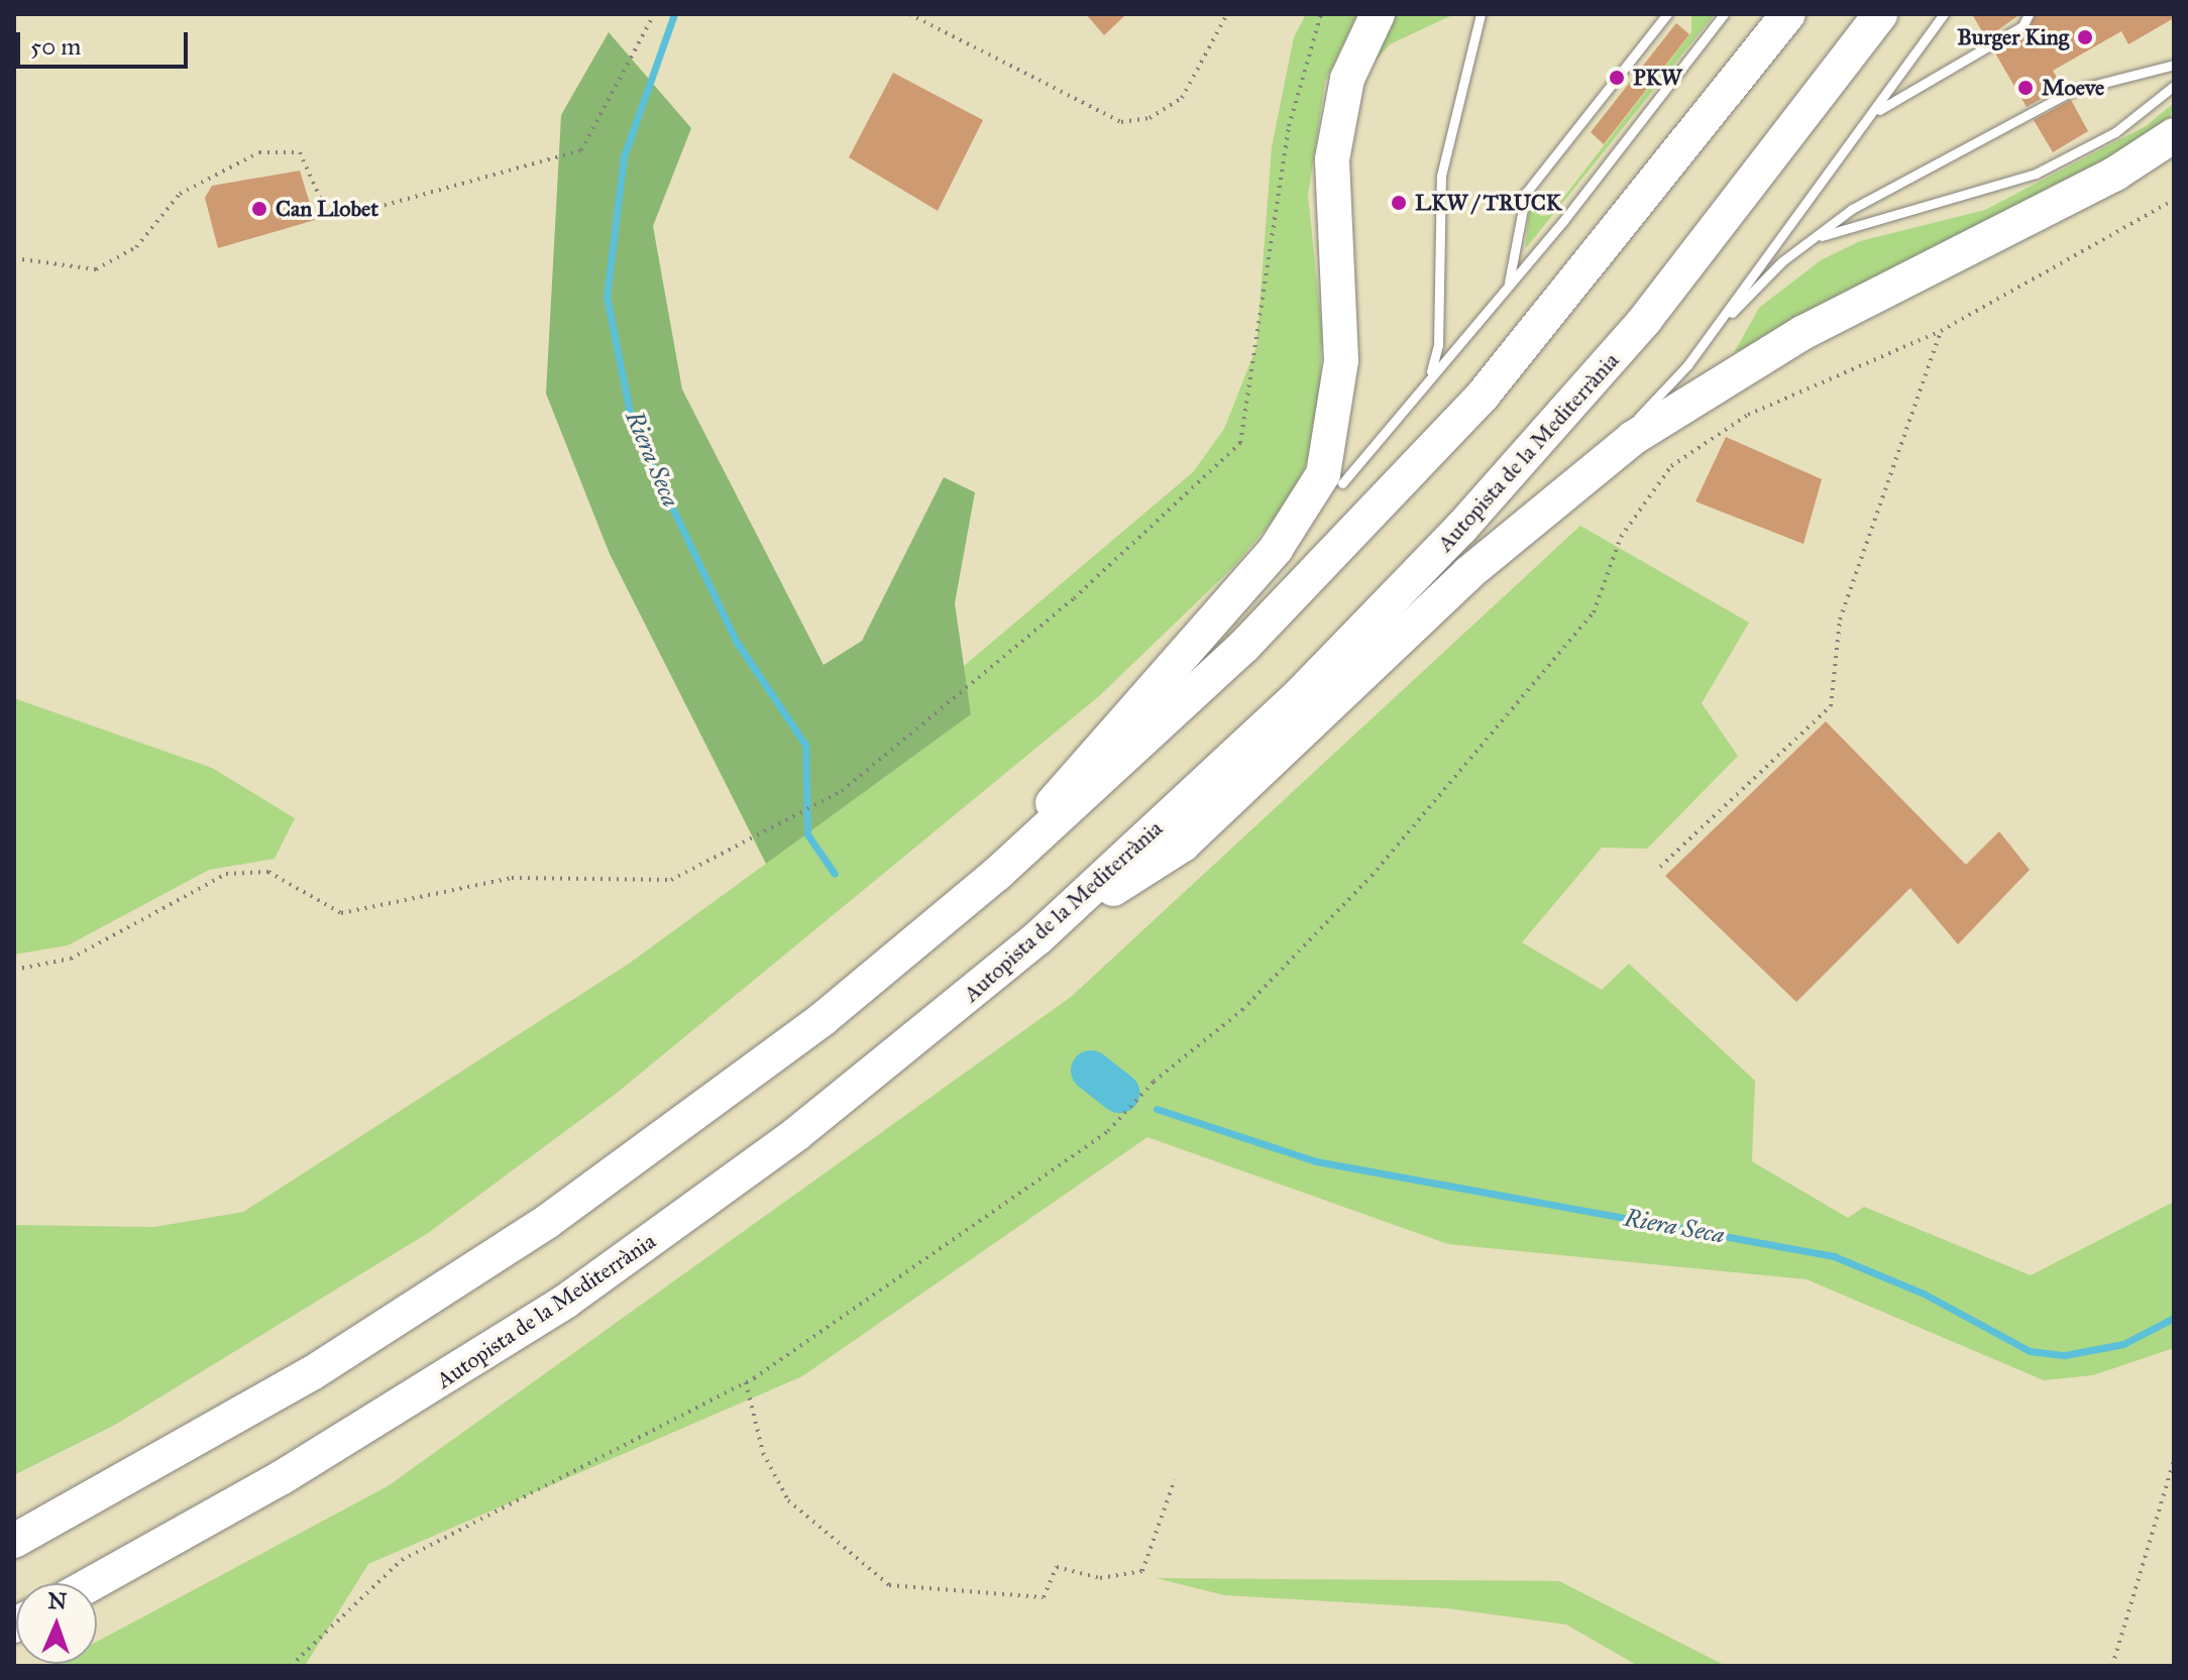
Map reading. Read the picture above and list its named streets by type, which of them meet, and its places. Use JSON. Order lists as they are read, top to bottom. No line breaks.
{"streets":{"highway":["Autopista de la Mediterrània"]},"water":["Riera Seca"],"places":["Burger King","PKW","Moeve","LKW / TRUCK","Can Llobet"],"scale_bar":"50 m","north":"top"}
